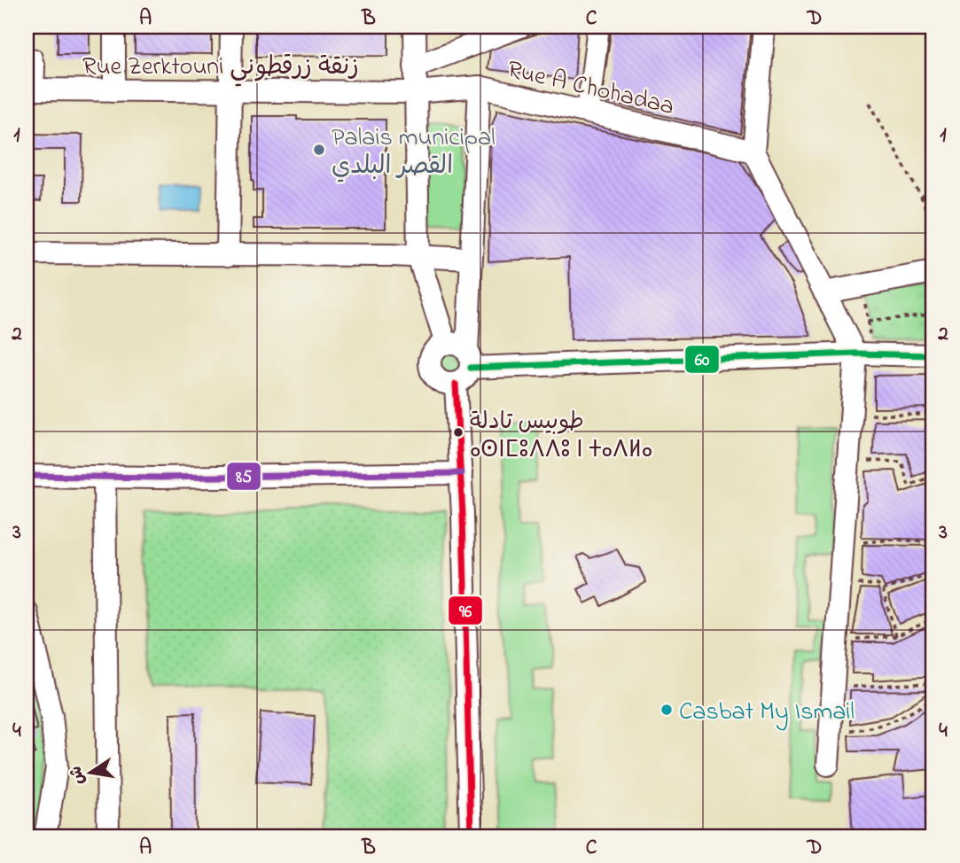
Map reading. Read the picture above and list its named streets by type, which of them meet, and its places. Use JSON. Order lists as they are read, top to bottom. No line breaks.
{"streets":{"street":["Rue Zerktouni زنقة زرقطوني","Rue A Chohadaa"]},"crossings":[["Rue Zerktouni زنقة زرقطوني","Rue A Chohadaa"]],"places":["Palais municipal القصر البلدي","طوبيس تادلة ⴰⵙⵏⵎⵓⴷⴷⵓ ⵏ ⵜⴰⴷⵍⴰ","Casbat My Ismail"],"lines":["transit line 60","transit line 96","transit line 85"],"north":"left","grid":{"columns":["A","B","C","D"],"rows":["1","2","3","4"]}}
